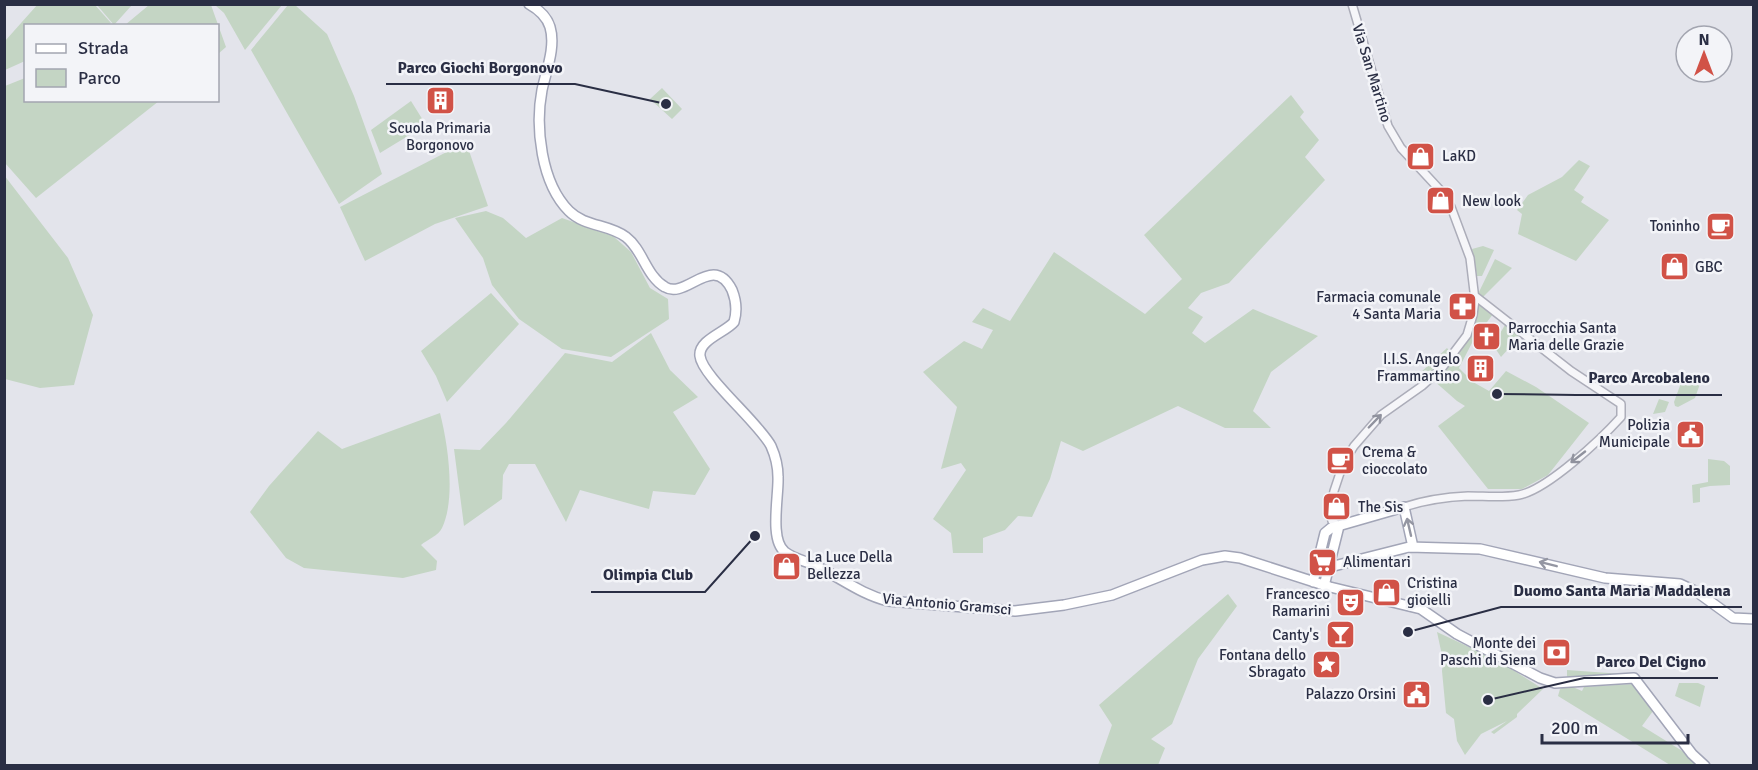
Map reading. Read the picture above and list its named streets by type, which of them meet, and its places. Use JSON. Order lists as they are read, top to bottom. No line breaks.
{"streets":{"main road":["Via Antonio Gramsci"],"street":["Via San Martino"]},"one_way":["Via San Martino"],"places":{"building":["Scuola Primaria Borgonovo","I.I.S. Angelo Frammartino"],"other":["Parco Giochi Borgonovo","Parco Arcobaleno","Olimpia Club","Duomo Santa Maria Maddalena","Parco Del Cigno"],"shop":["LaKD","New look","GBC","The Sis","La Luce Della Bellezza","Cristina gioielli"],"cafe":["Toninho","Crema & cioccolato"],"pharmacy":["Farmacia comunale 4 Santa Maria"],"church":["Parrocchia Santa Maria delle Grazie"],"public building":["Polizia Municipale","Palazzo Orsini"],"supermarket":["Alimentari"],"theatre":["Francesco Ramarini"],"bar":["Canty's"],"bank":["Monte dei Paschi di Siena"],"place":["Fontana dello Sbragato"]},"legend":["Strada","Parco"],"scale_bar":"200 m","north":"top"}
